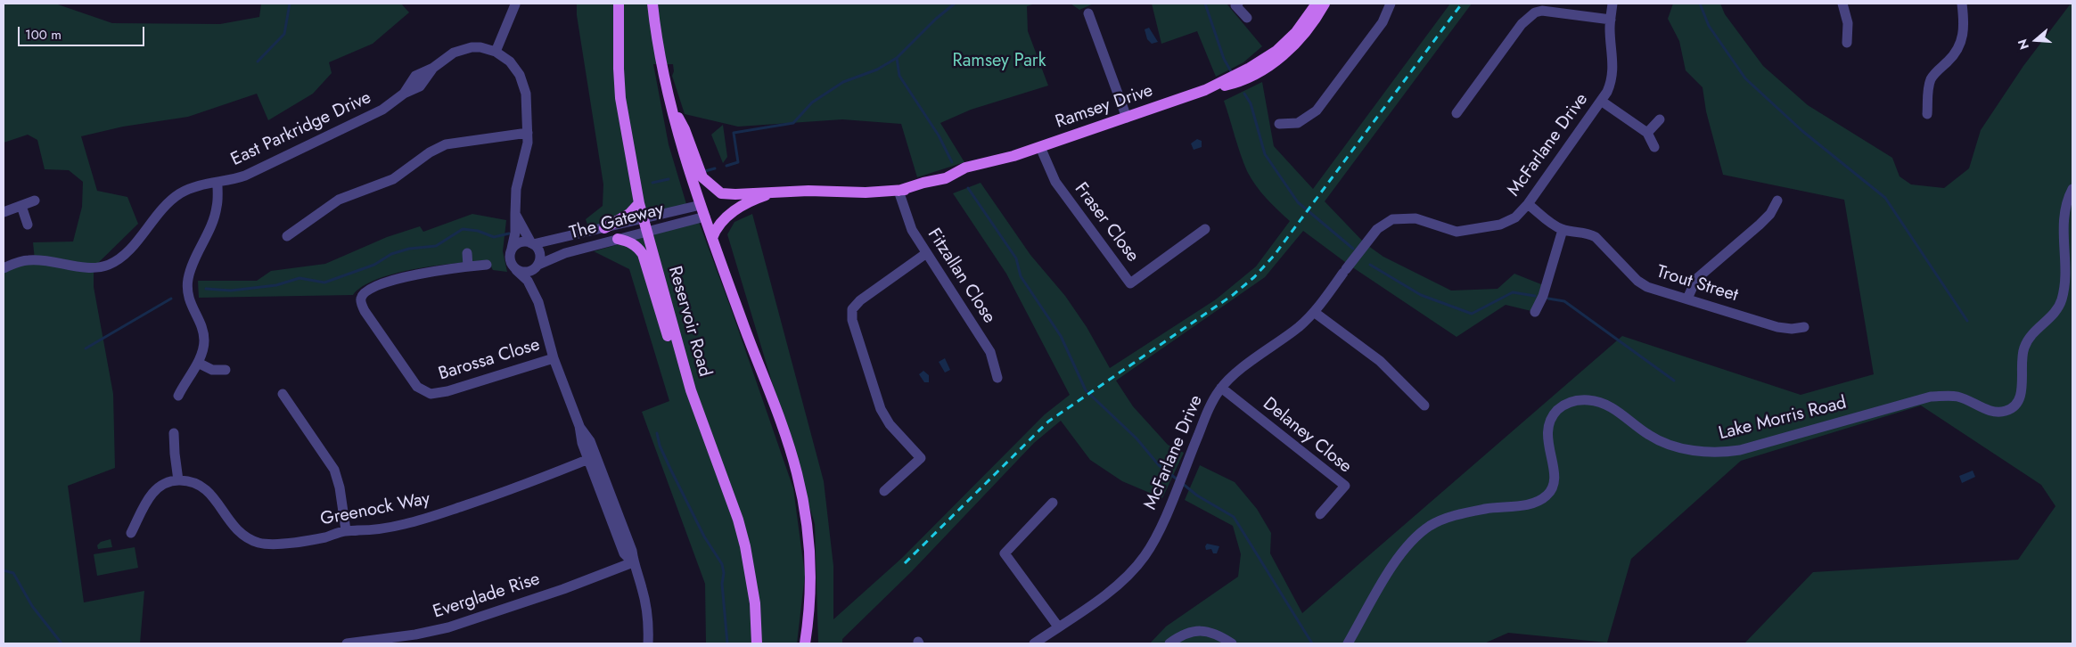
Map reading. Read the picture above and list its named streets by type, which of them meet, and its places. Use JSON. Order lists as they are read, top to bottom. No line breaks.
{"streets":{"main road":["Ramsey Drive","Reservoir Road"],"street":["East Parkridge Drive","McFarlane Drive","The Gateway","Fraser Close","Fitzallan Close","Trout Street","Barossa Close","Lake Morris Road","Delaney Close","Greenock Way","Everglade Rise"]},"crossings":[["Ramsey Drive","Fraser Close"],["Ramsey Drive","Fitzallan Close"],["East Parkridge Drive","The Gateway"],["McFarlane Drive","Trout Street"],["McFarlane Drive","Delaney Close"],["The Gateway","Reservoir Road"]],"parks":["Ramsey Park"],"scale_bar":"100 m","north":"left"}
